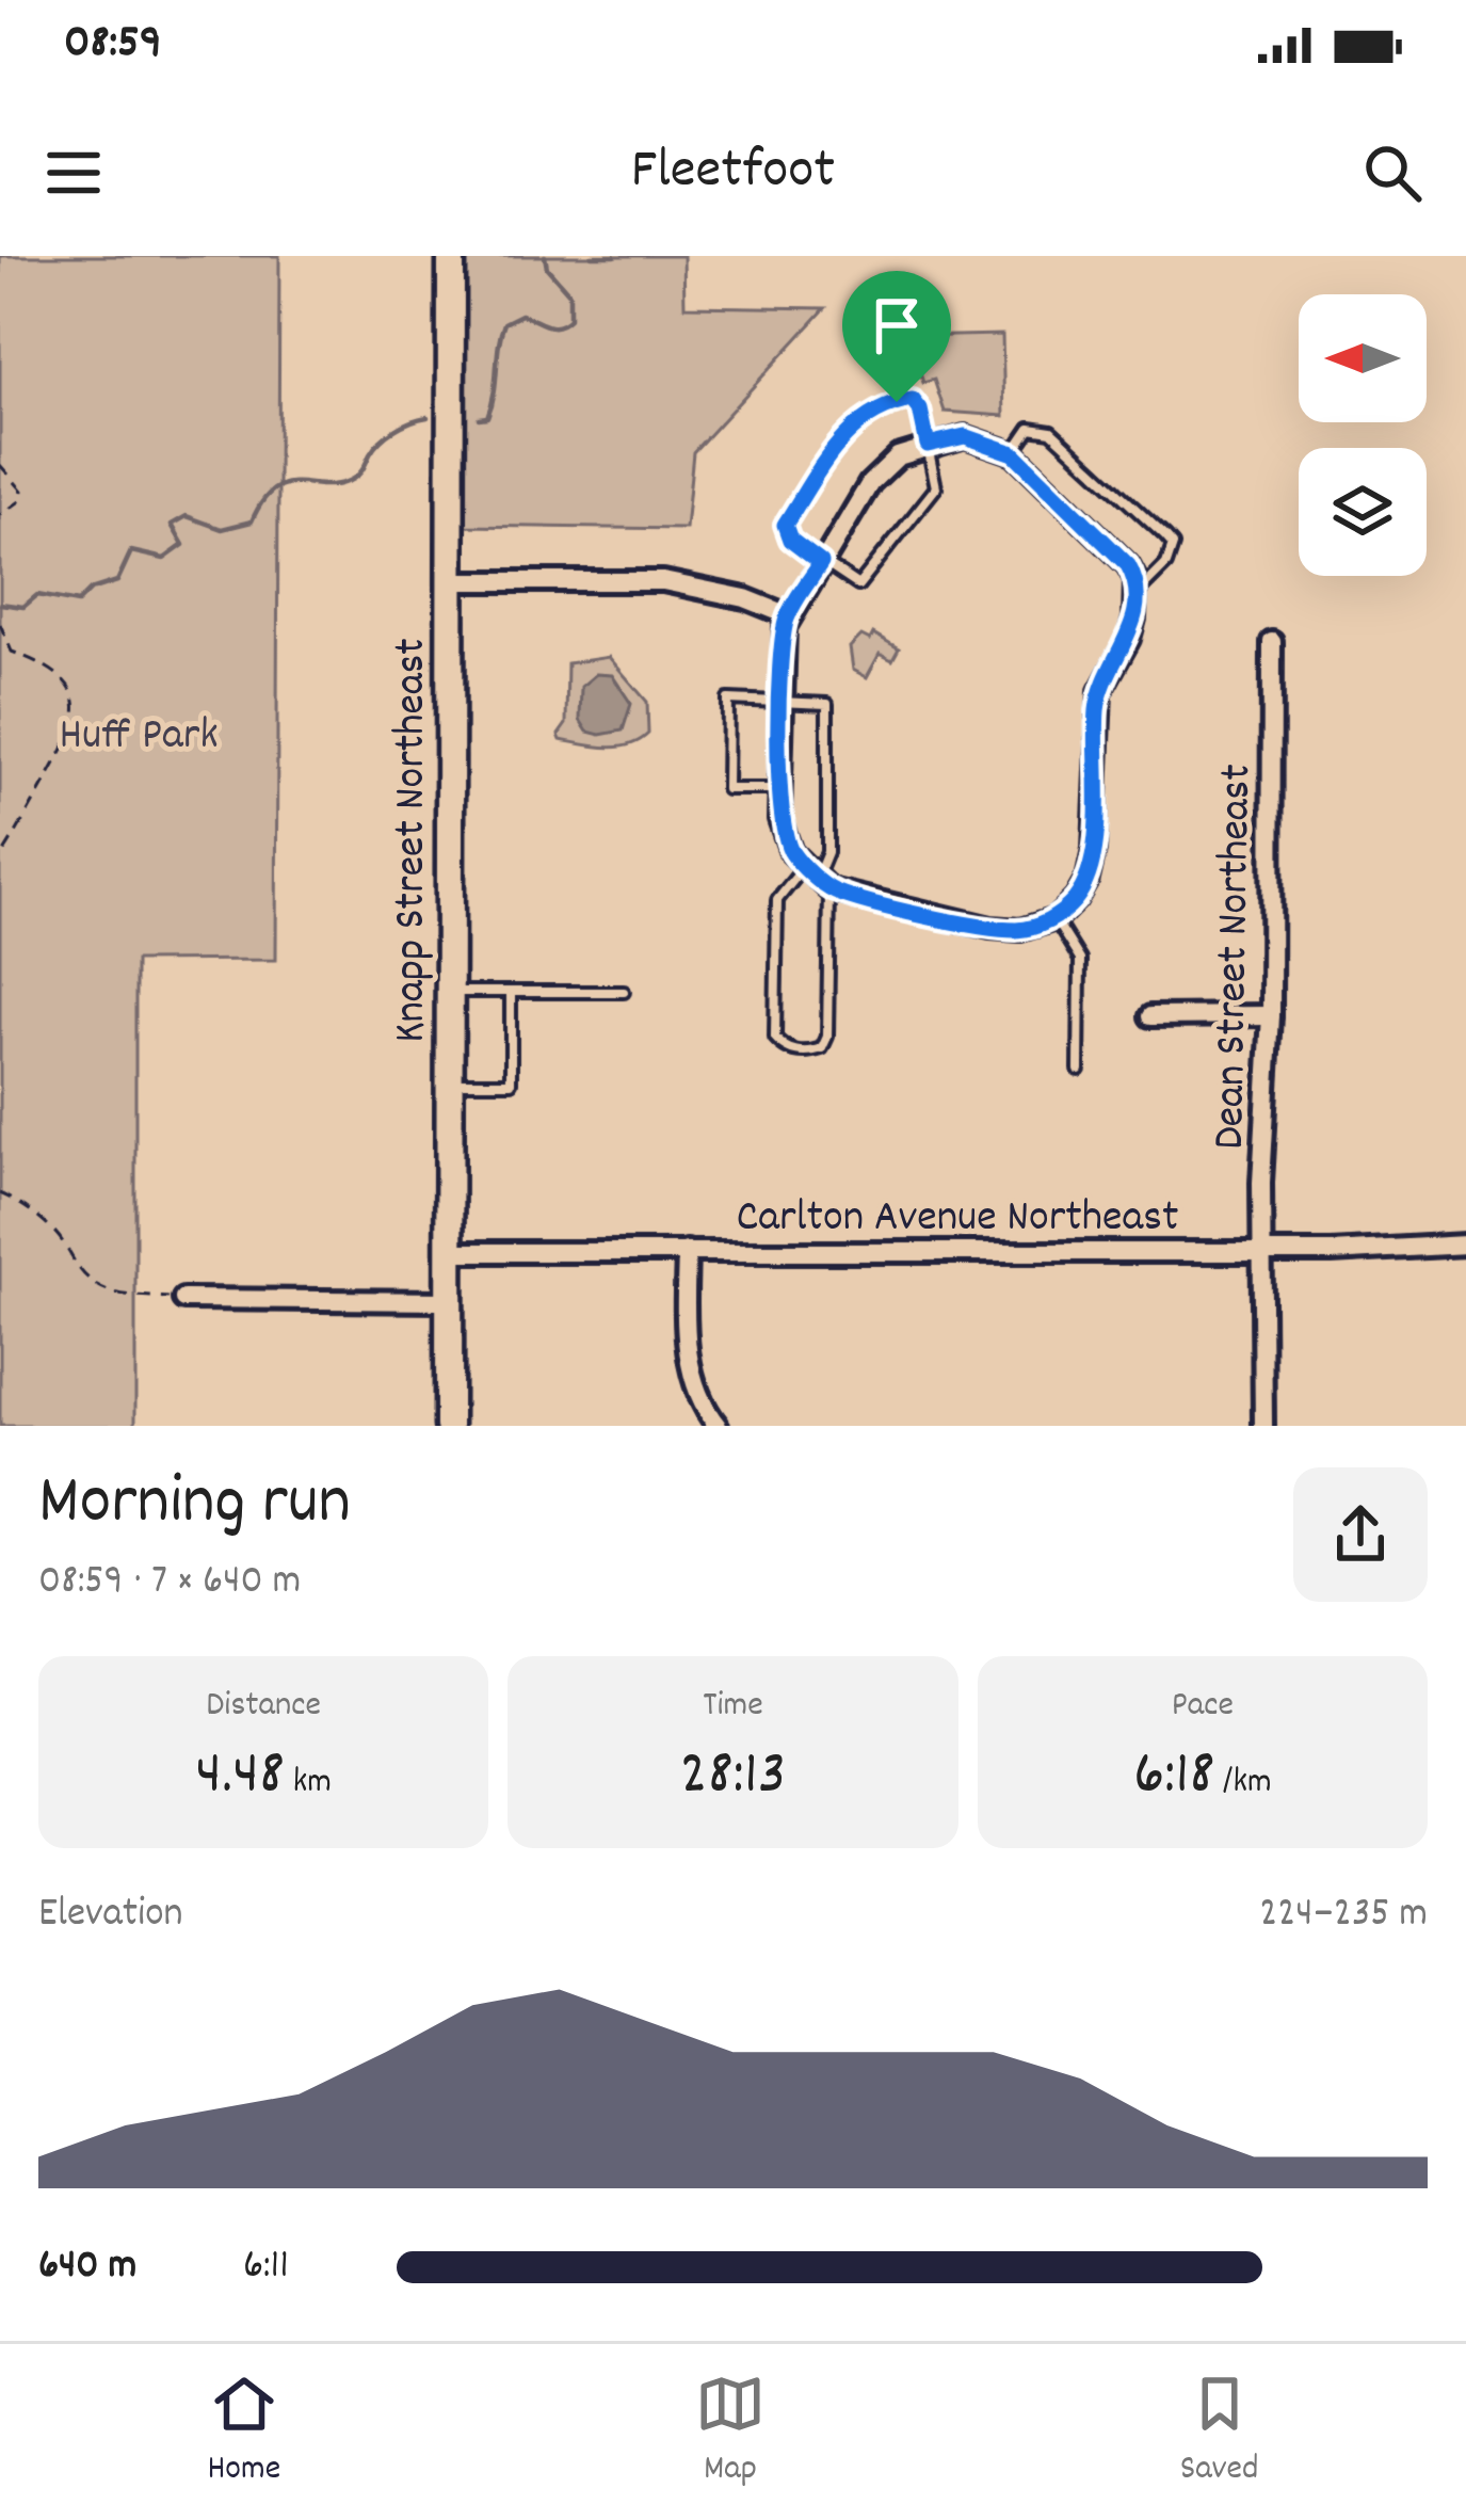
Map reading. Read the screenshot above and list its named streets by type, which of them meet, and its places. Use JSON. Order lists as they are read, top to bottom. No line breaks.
{"streets":{"main road":["Knapp Street Northeast"],"street":["Dean Street Northeast","Carlton Avenue Northeast"]},"crossings":[["Knapp Street Northeast","Carlton Avenue Northeast"],["Dean Street Northeast","Carlton Avenue Northeast"]],"parks":["Huff Park"],"north":"left","page":{"status":"08:59","header":"Fleetfoot","heading":["Morning run","08:59 · 7 × 640 m"],"stats":[["Distance","4.48 km"],["Time","28:13"],["Pace","6:18 /km"]],"chart":["Elevation","224–235 m"],"list":[{"name":"640 m","note":"6:11"}],"tabs":["Home","Map","Saved"]}}
